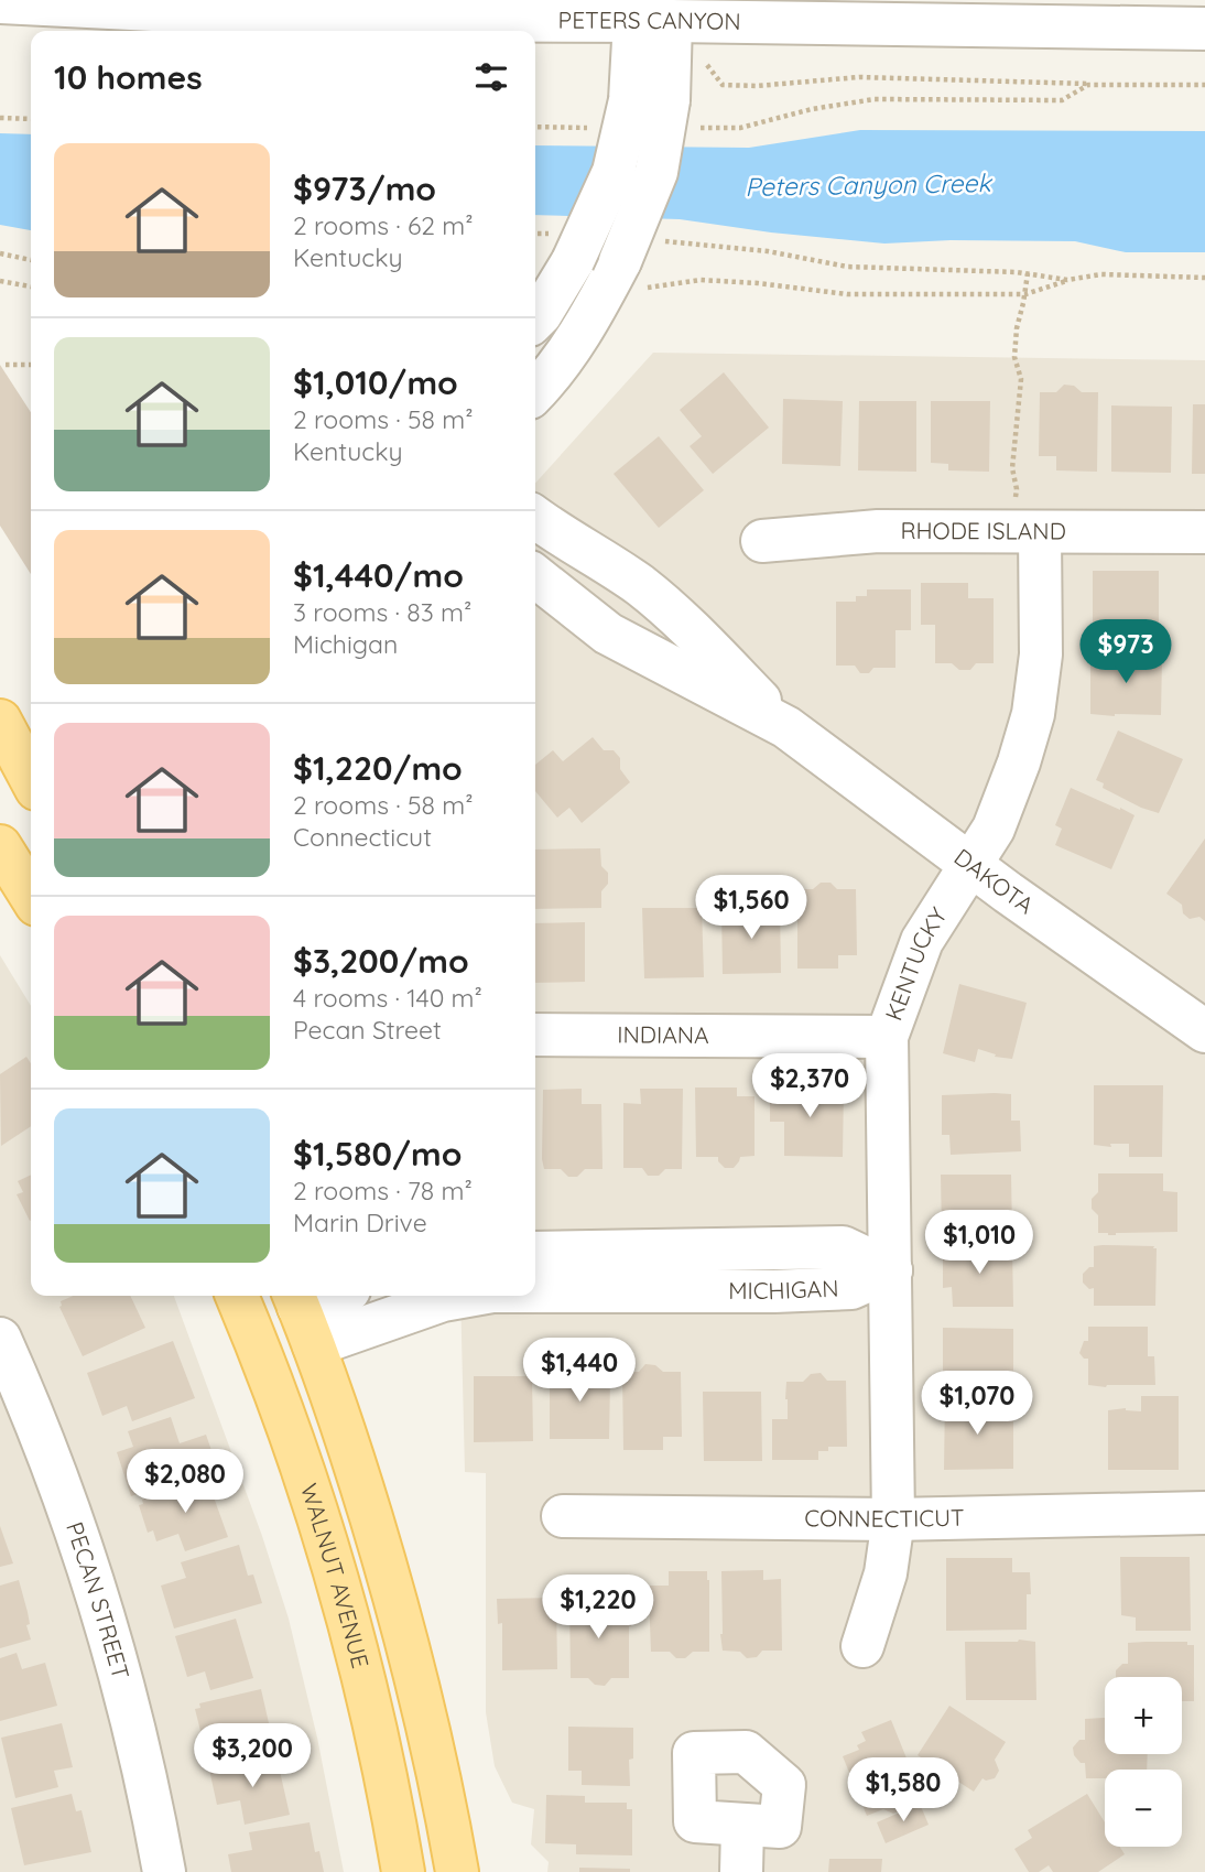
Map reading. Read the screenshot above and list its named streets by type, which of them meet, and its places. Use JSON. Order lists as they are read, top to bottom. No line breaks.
{"streets":{"main road":["WALNUT AVENUE"],"street":["PETERS CANYON","RHODE ISLAND","DAKOTA","KENTUCKY","INDIANA","MICHIGAN","CONNECTICUT","PECAN STREET"]},"crossings":[["RHODE ISLAND","KENTUCKY"],["DAKOTA","KENTUCKY"],["KENTUCKY","INDIANA"],["KENTUCKY","MICHIGAN"],["KENTUCKY","CONNECTICUT"]],"water":["Peters Canyon Creek"],"page":{"heading":"10 homes","list":[{"name":"$973/mo","note":"2 rooms · 62 m² · Kentucky"},{"name":"$1,010/mo","note":"2 rooms · 58 m² · Kentucky"},{"name":"$1,440/mo","note":"3 rooms · 83 m² · Michigan"},{"name":"$1,220/mo","note":"2 rooms · 58 m² · Connecticut"},{"name":"$3,200/mo","note":"4 rooms · 140 m² · Pecan Street"},{"name":"$1,580/mo","note":"2 rooms · 78 m² · Marin Drive"}],"price":["$973","$1,560","$2,370","$1,010","$1,440","$1,070","$2,080","$1,220","$3,200","$1,580"],"map_buttons":["+","−"]}}
